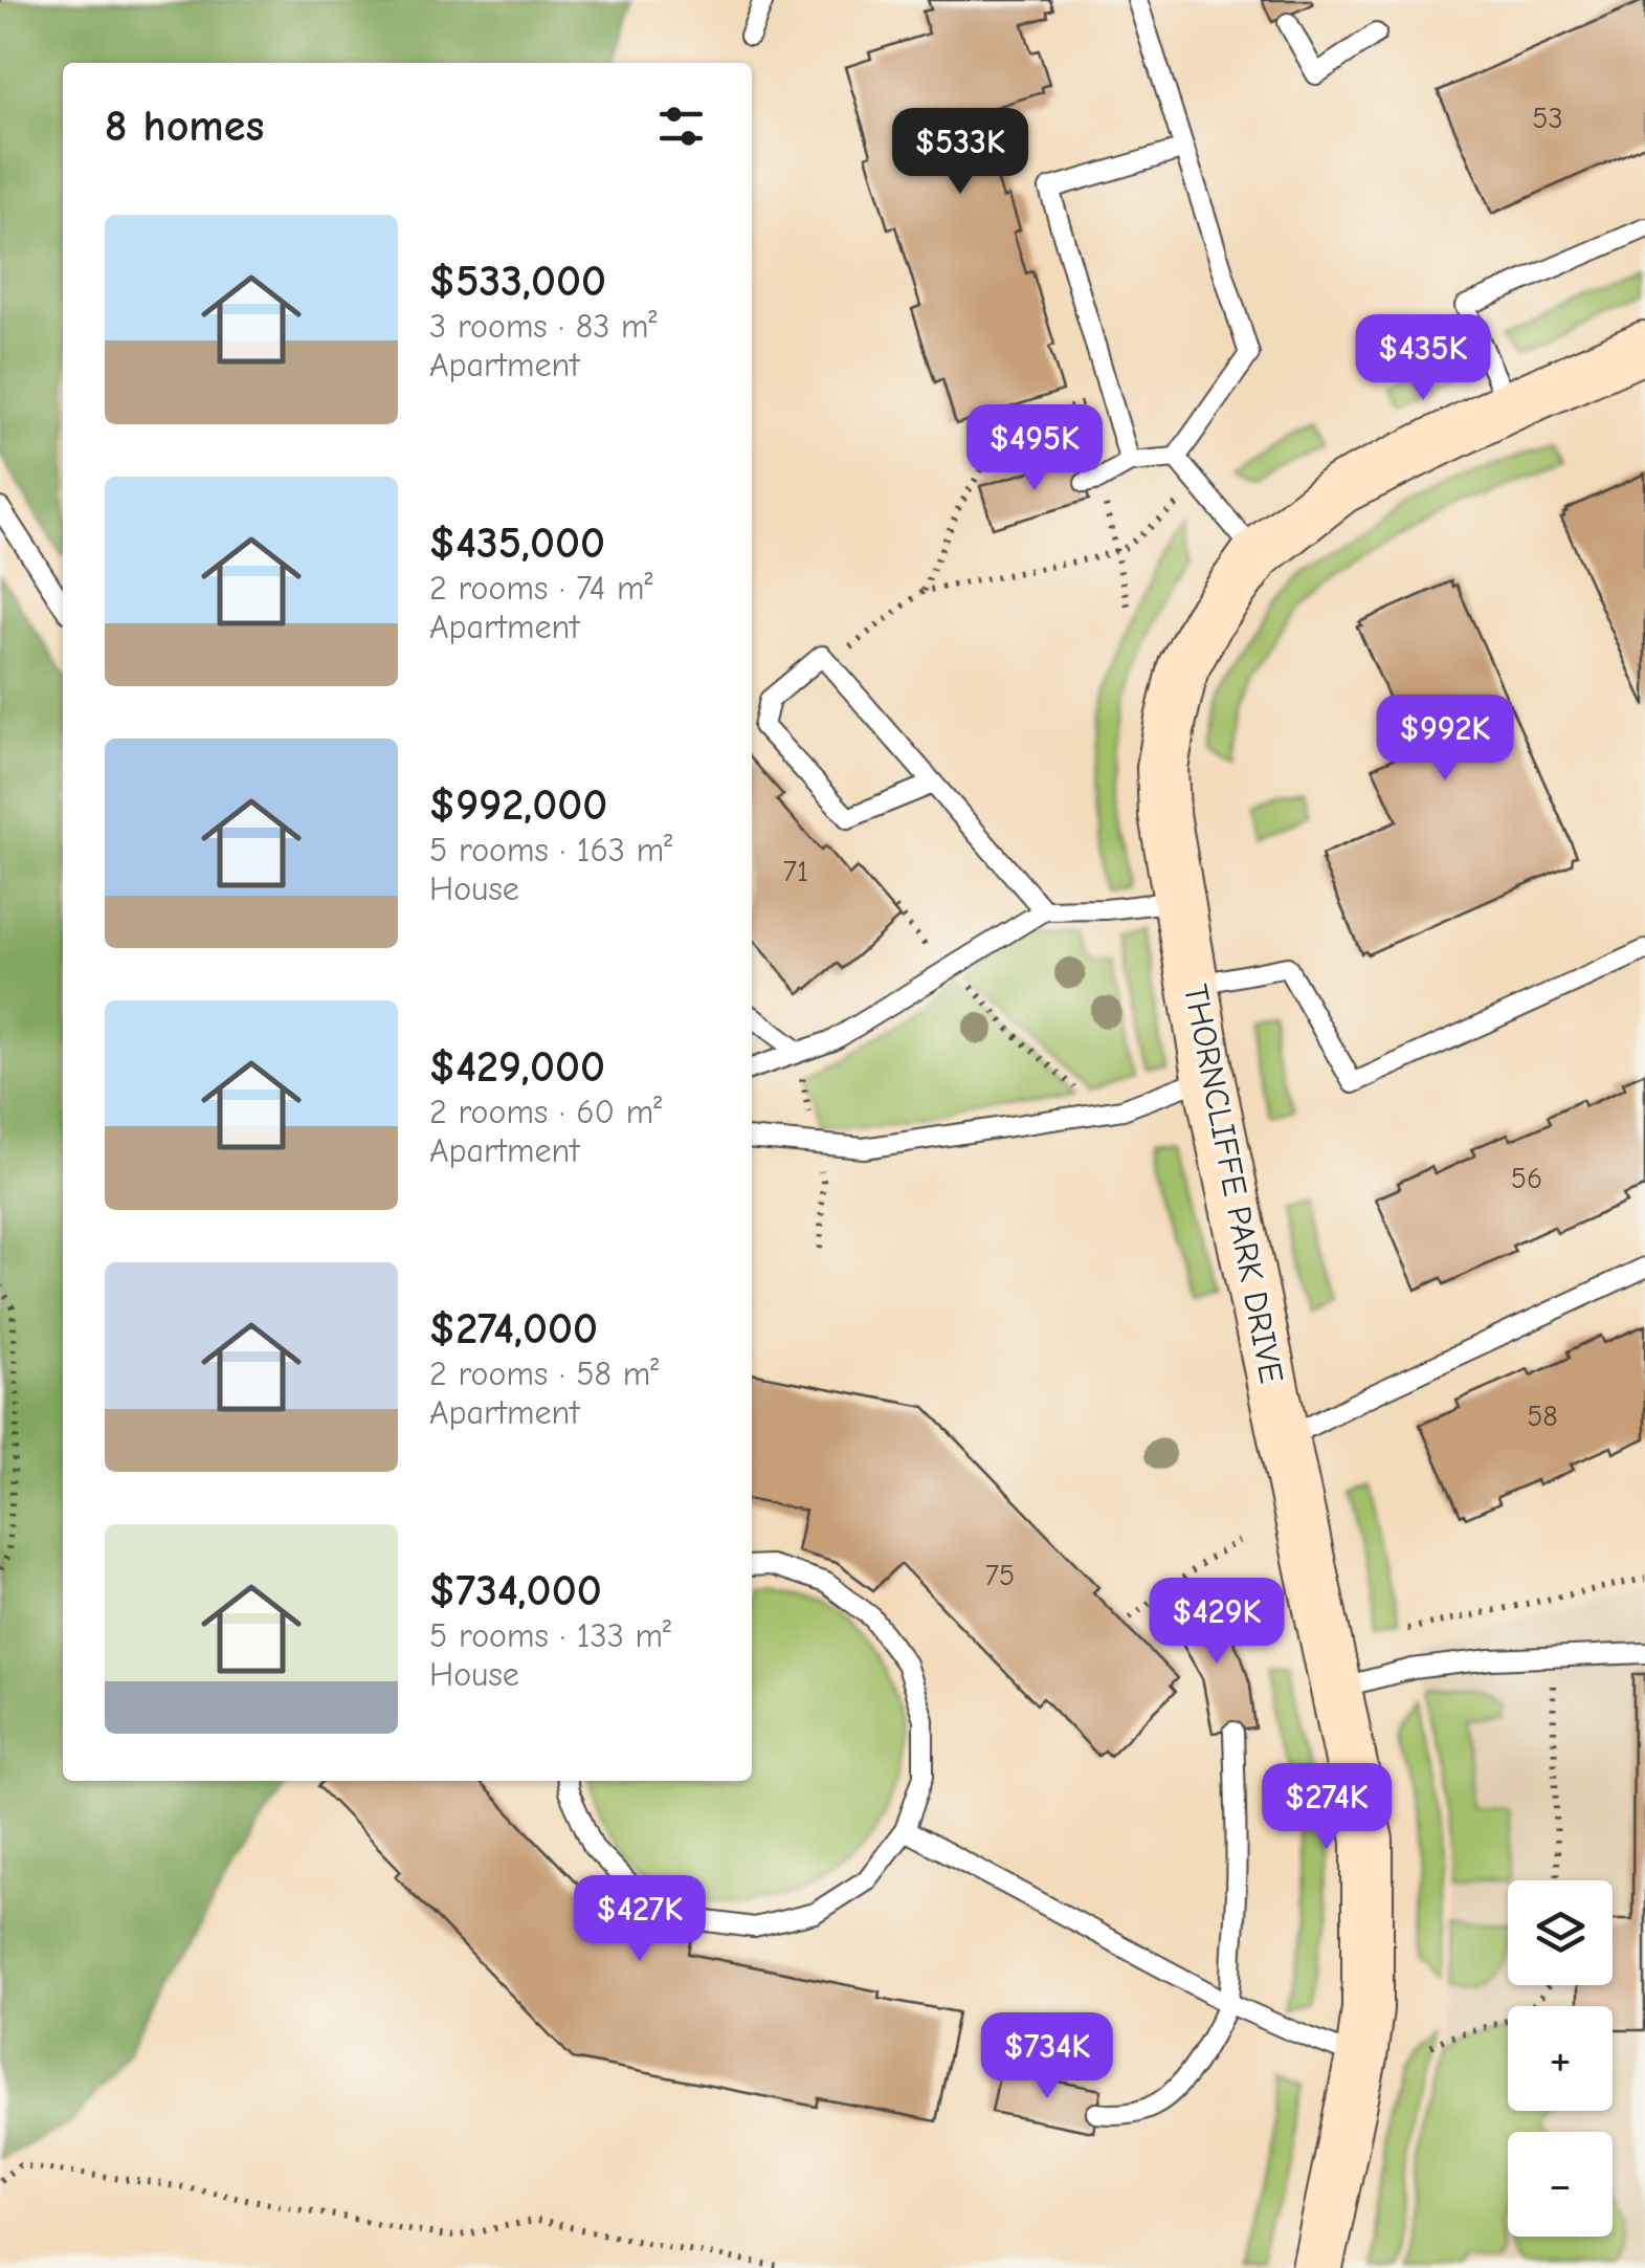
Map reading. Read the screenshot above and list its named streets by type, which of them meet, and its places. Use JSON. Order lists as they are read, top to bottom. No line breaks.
{"streets":{"street":["THORNCLIFFE PARK DRIVE"]},"house_numbers":["53","71","56","58","75"],"page":{"heading":"8 homes","price":["$533K","$435K","$495K","$992K","$429K","$274K","$427K","$734K"],"list":[{"name":"$533,000","note":"3 rooms · 83 m² · Apartment"},{"name":"$435,000","note":"2 rooms · 74 m² · Apartment"},{"name":"$992,000","note":"5 rooms · 163 m² · House"},{"name":"$429,000","note":"2 rooms · 60 m² · Apartment"},{"name":"$274,000","note":"2 rooms · 58 m² · Apartment"},{"name":"$734,000","note":"5 rooms · 133 m² · House"}],"map_buttons":["+","−"]}}
